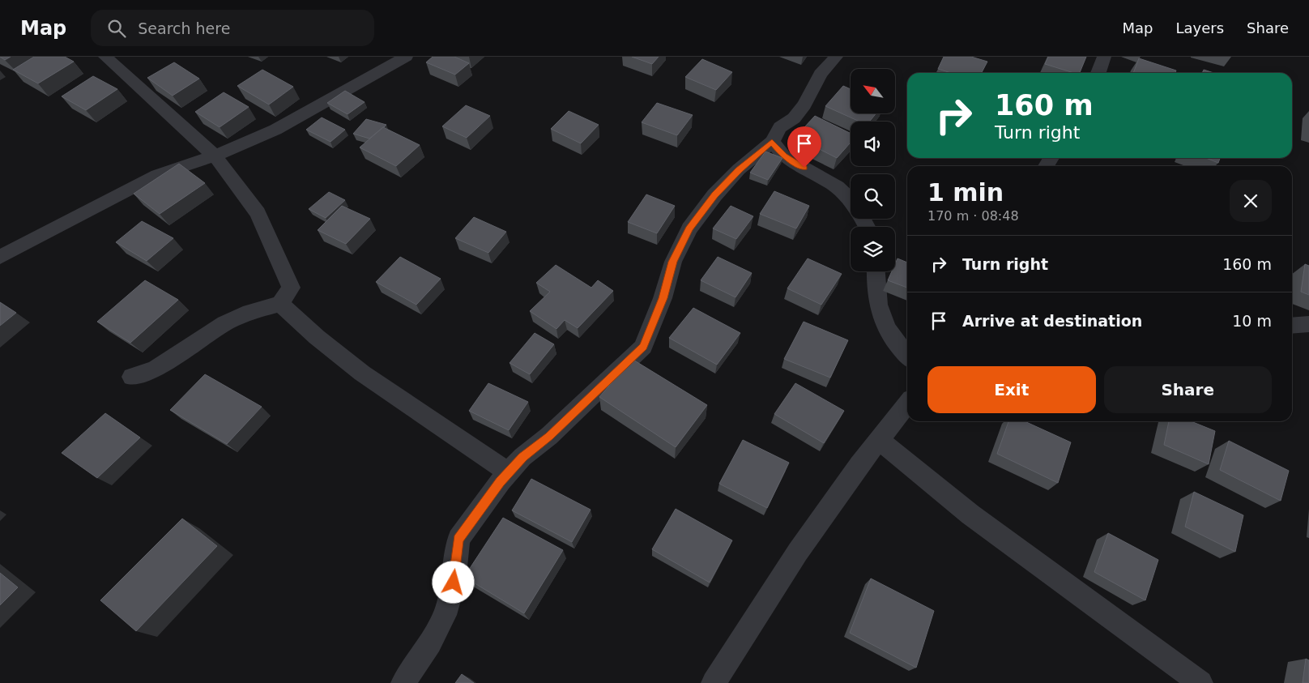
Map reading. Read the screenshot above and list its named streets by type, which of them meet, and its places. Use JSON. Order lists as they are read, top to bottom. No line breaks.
{"north":"top left","page":{"header":"Map","search":"Search here","nav":["Map","Layers","Share"],"turn":["160 m","Turn right"],"heading":["1 min","170 m · 08:48"],"list":[{"name":"Turn right","value":"160 m"},{"name":"Arrive at destination","value":"10 m"}],"buttons":["Exit","Share"]}}
